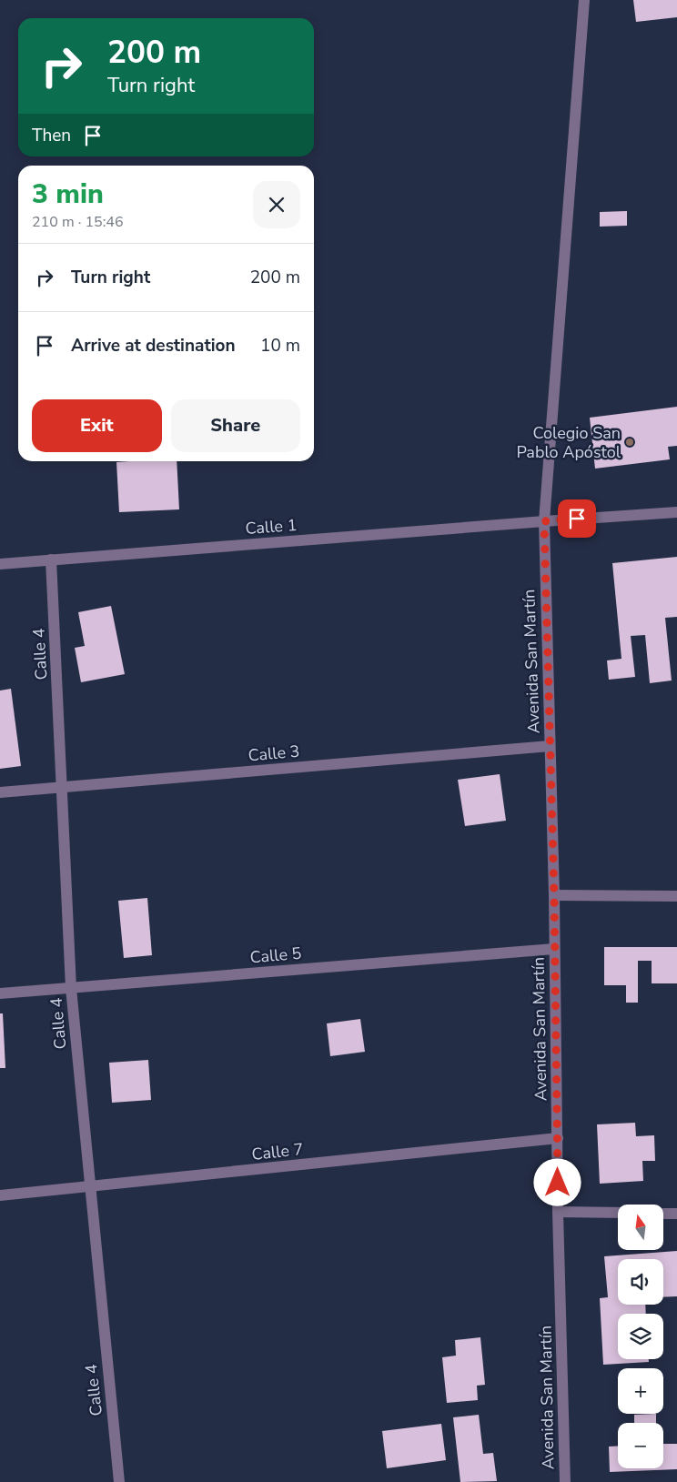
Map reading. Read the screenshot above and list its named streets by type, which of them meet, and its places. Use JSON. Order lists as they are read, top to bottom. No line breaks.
{"streets":{"street":["Calle 1","Calle 4","Avenida San Martín","Calle 3","Calle 5","Calle 7"]},"crossings":[["Calle 1","Calle 4"],["Calle 1","Avenida San Martín"],["Calle 4","Calle 3"],["Calle 4","Calle 5"],["Calle 4","Calle 7"],["Avenida San Martín","Calle 3"],["Avenida San Martín","Calle 5"],["Avenida San Martín","Calle 7"]],"places":["Colegio San Pablo Apóstol"],"north":"top","page":{"turn":["200 m","Turn right"],"then":"Then","heading":["3 min","210 m · 15:46"],"list":[{"name":"Turn right","value":"200 m"},{"name":"Arrive at destination","value":"10 m"}],"buttons":["Exit","Share"],"map_buttons":["+","−"]}}
